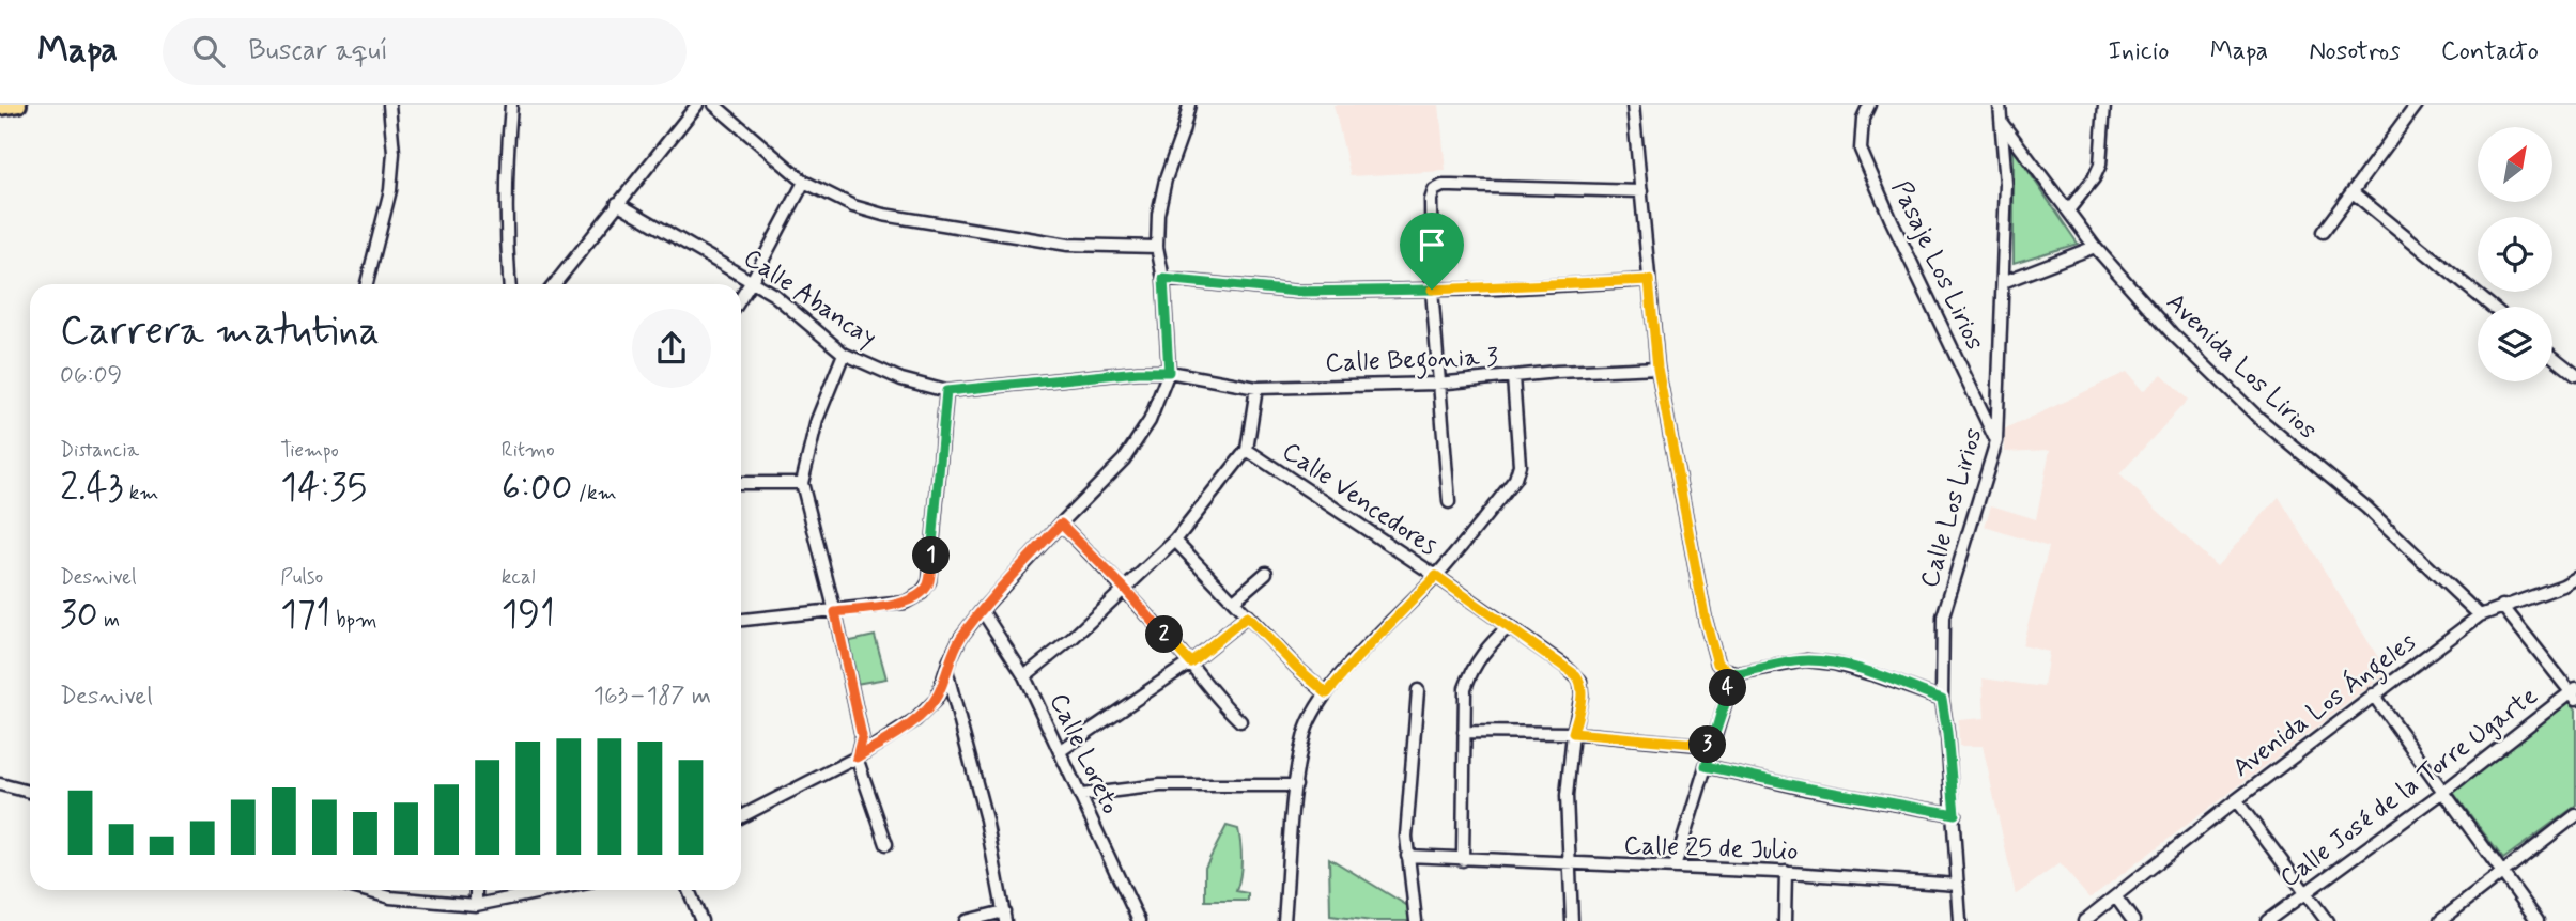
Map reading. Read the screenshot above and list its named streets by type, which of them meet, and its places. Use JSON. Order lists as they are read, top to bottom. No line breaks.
{"streets":{"street":["Pasaje Los Lirios","Calle Abancay","Calle Begonia 3","Avenida Los Lirios","Calle Vencedores","Calle Los Lirios","Avenida Los Ángeles","Calle Loreto","Calle José de la Torre Ugarte","Calle 25 de Julio"]},"crossings":[["Pasaje Los Lirios","Calle Los Lirios"],["Calle Abancay","Calle Begonia 3"],["Avenida Los Lirios","Calle Los Lirios"],["Avenida Los Lirios","Avenida Los Ángeles"],["Calle Los Lirios","Calle 25 de Julio"]],"north":"top right","page":{"header":"Mapa","search":"Buscar aquí","nav":["Inicio","Mapa","Nosotros","Contacto"],"heading":["Carrera matutina","06:09"],"stats":[["Distancia","2.43 km"],["Tiempo","14:35"],["Ritmo","6:00 /km"],["Desnivel","30 m"],["Pulso","171 bpm"],["kcal","191"]],"pins":["1","2","4","3"],"chart":["Desnivel","163–187 m"]}}
